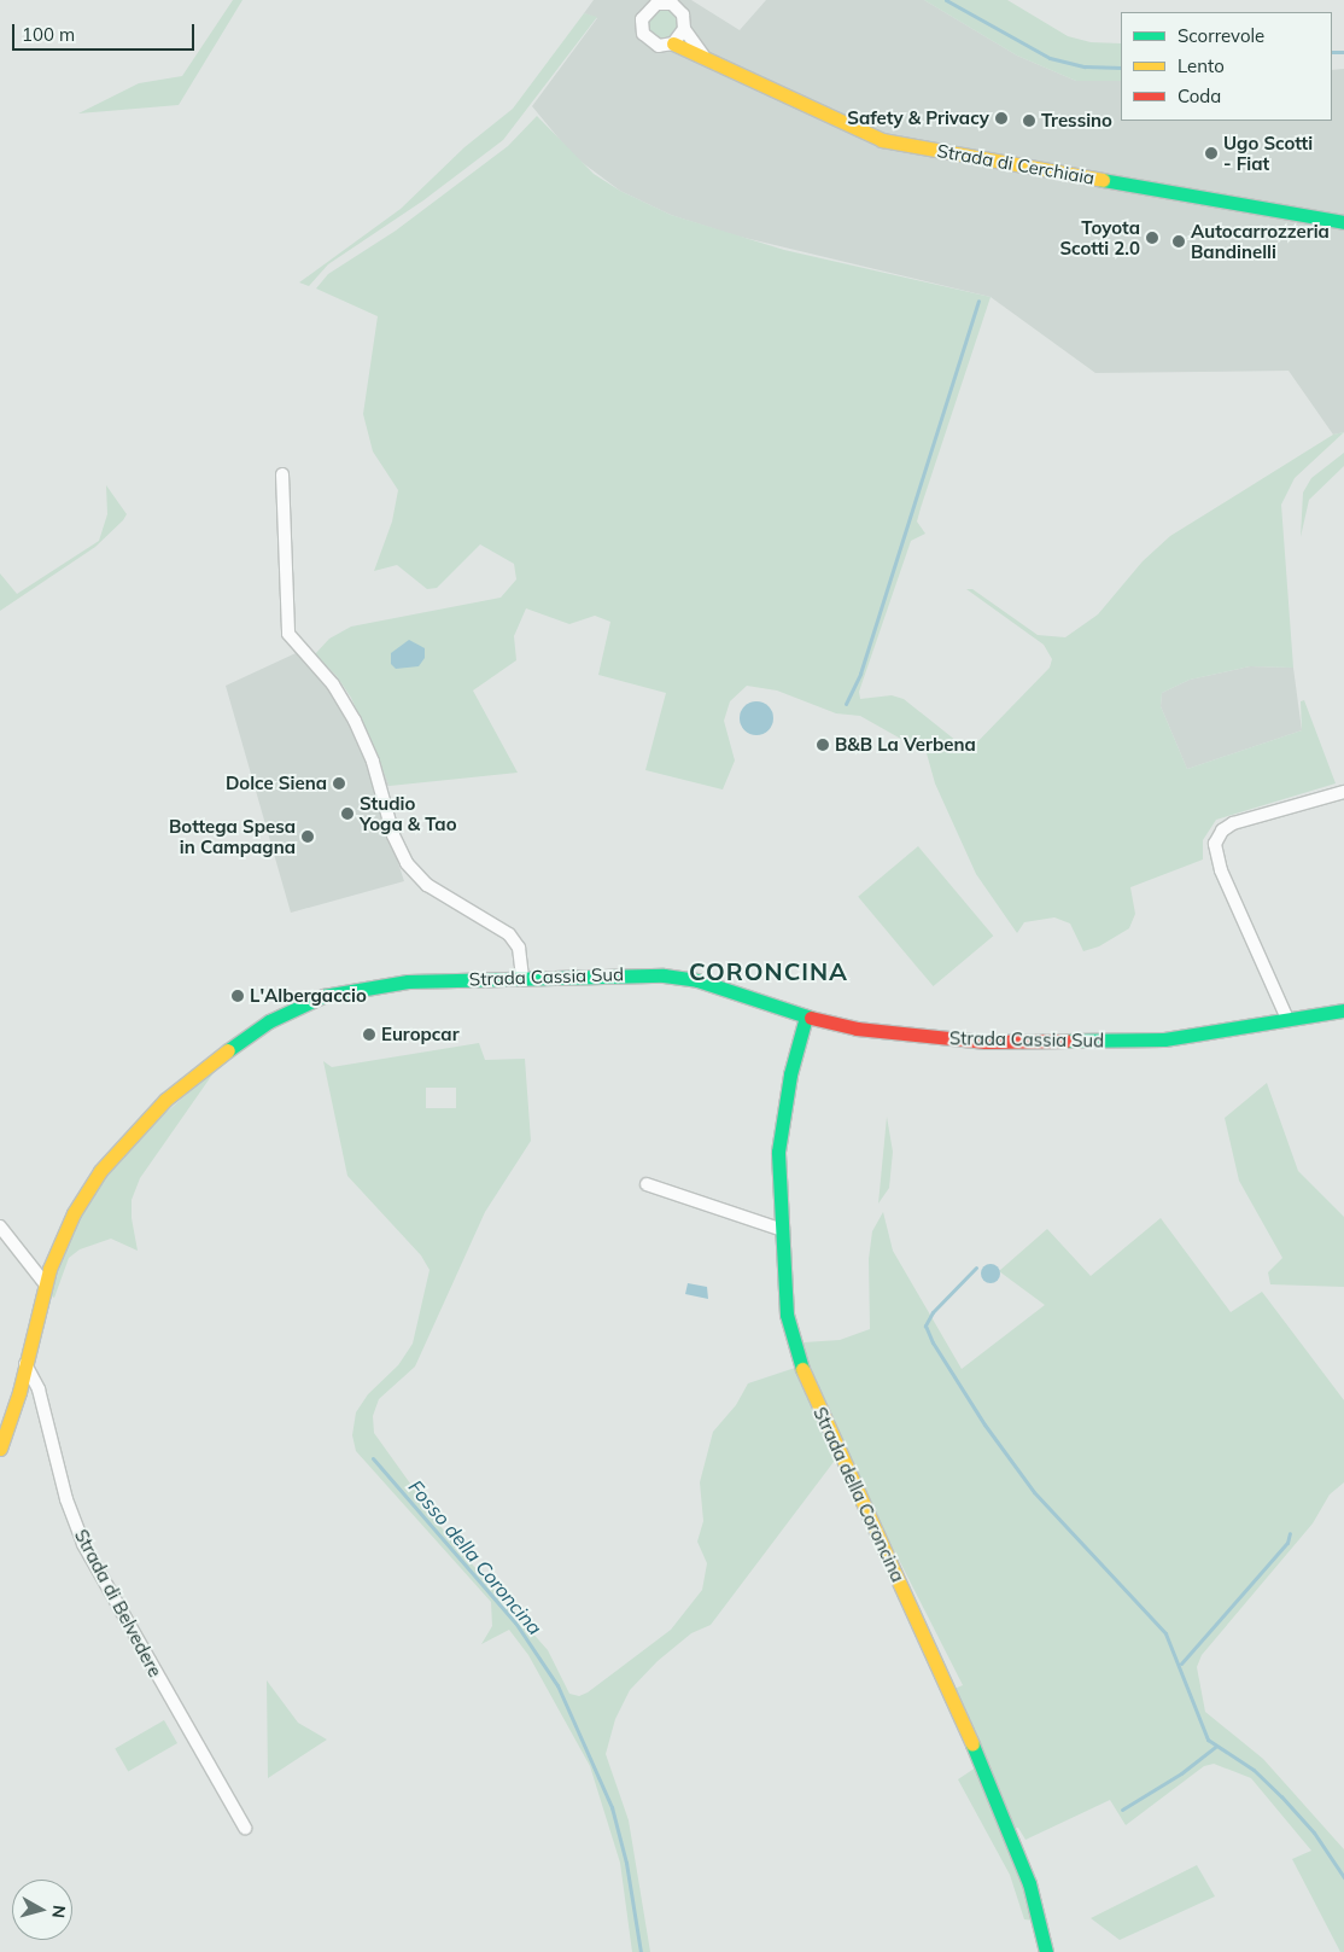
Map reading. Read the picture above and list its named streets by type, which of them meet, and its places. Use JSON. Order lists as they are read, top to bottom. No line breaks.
{"streets":{"street":["Strada di Cerchiaia","Strada Cassia Sud","Strada della Coroncina","Strada di Belvedere"]},"crossings":[["Strada Cassia Sud","Strada della Coroncina"],["Strada Cassia Sud","Strada di Belvedere"]],"districts":["CORONCINA"],"water":["Fosso della Coroncina"],"places":["Safety & Privacy","Tressino","Ugo Scotti - Fiat","Toyota Scotti 2.0","Autocarrozzeria Bandinelli","B&B La Verbena","Dolce Siena","Studio Yoga & Tao","Bottega Spesa in Campagna","L'Albergaccio","Europcar"],"legend":["Scorrevole","Lento","Coda"],"scale_bar":"100 m","north":"right"}
